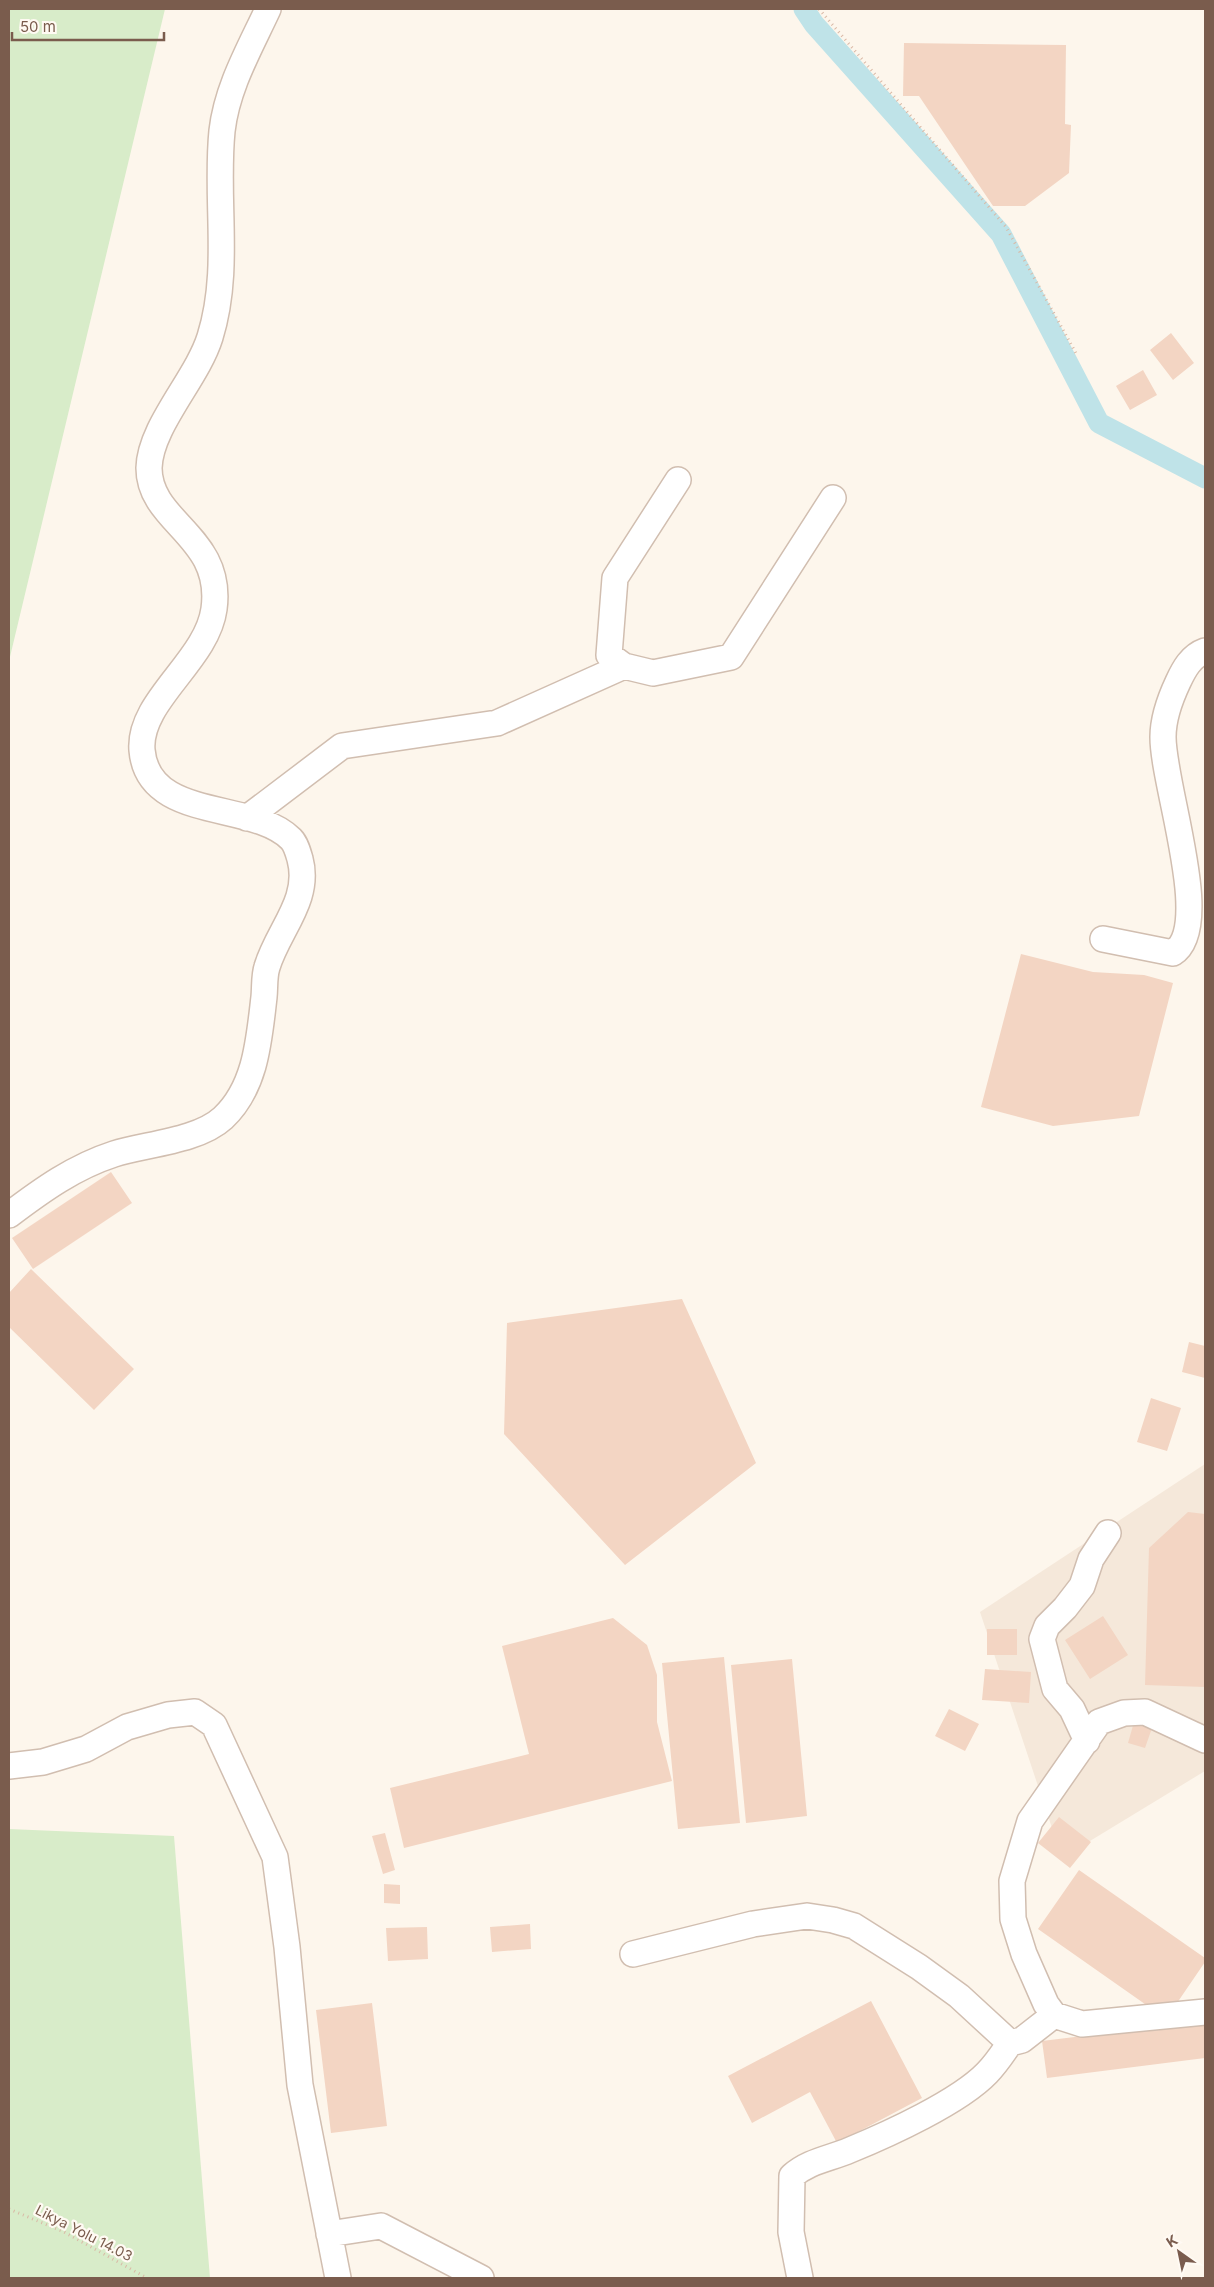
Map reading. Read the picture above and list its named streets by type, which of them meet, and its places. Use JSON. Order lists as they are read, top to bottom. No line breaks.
{"streets":{"path":["Likya Yolu 14.03"]},"scale_bar":"50 m","north":"top left"}
